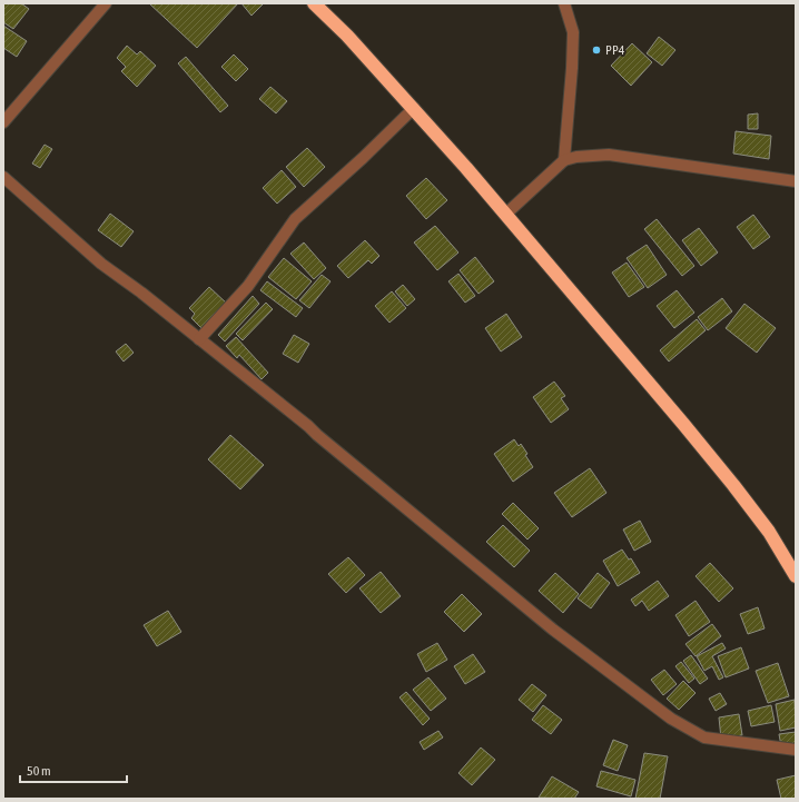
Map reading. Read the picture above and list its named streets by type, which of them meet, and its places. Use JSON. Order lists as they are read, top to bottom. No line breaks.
{"places":["PP4"],"scale_bar":"50 m"}
